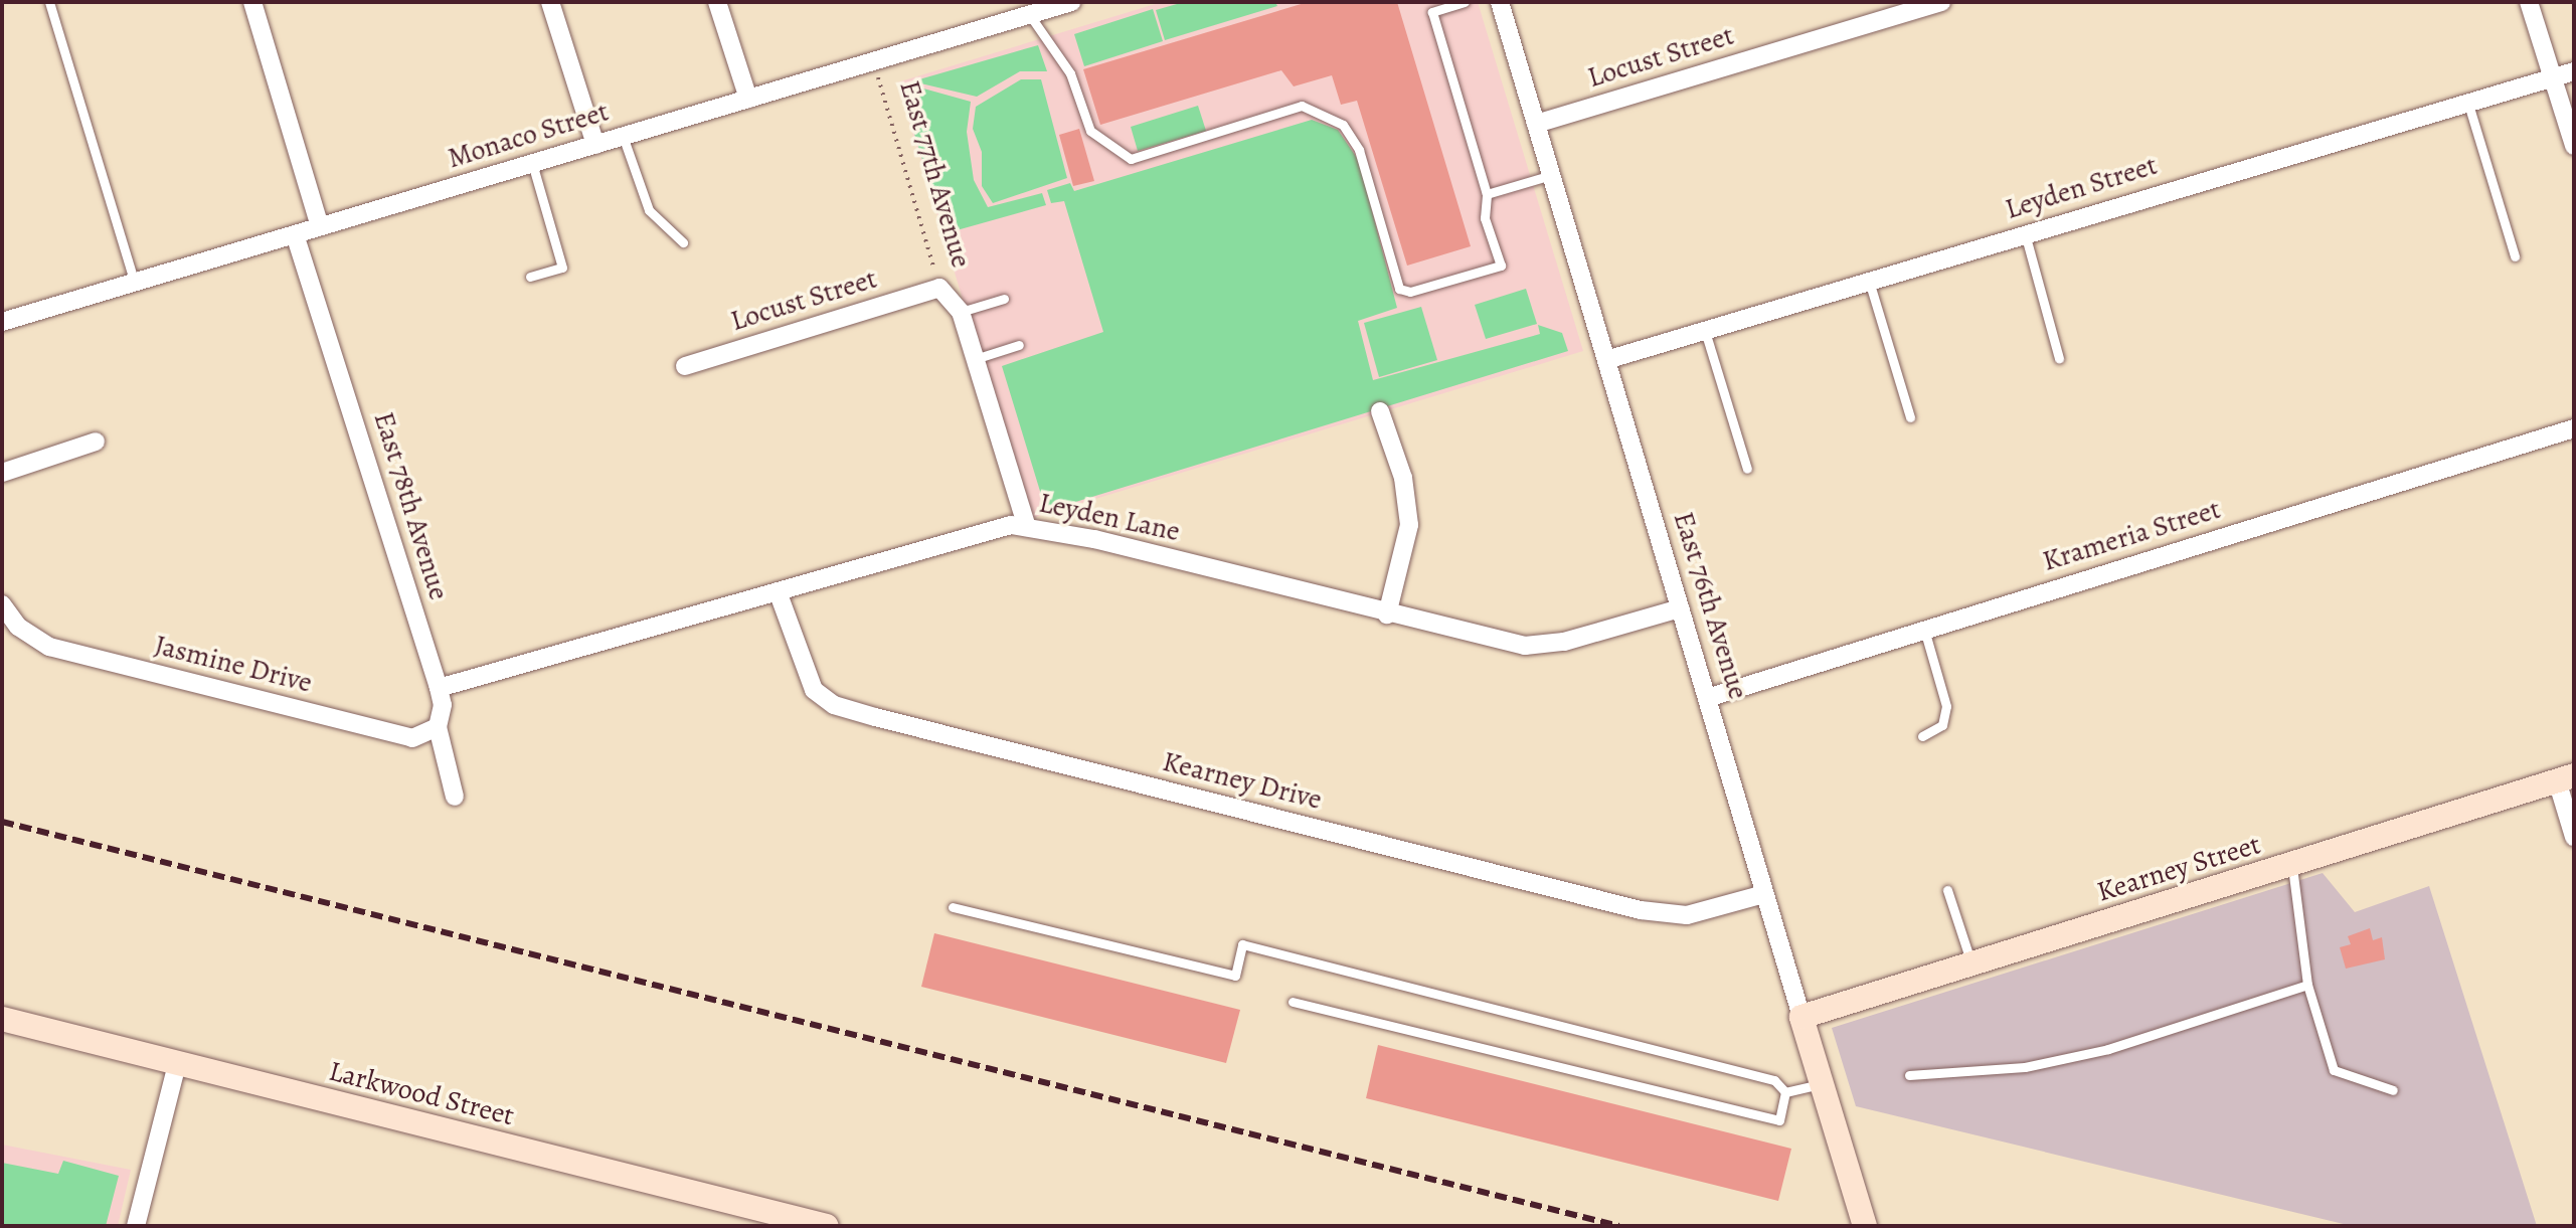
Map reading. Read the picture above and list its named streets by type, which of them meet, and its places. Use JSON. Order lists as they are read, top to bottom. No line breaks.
{"streets":{"street":["Locust Street","Monaco Street","East 77th Avenue","Leyden Street","East 78th Avenue","Leyden Lane","Krameria Street","East 76th Avenue","Jasmine Drive","Kearney Drive","Kearney Street","Larkwood Street"]},"crossings":[["Locust Street","East 77th Avenue"],["Locust Street","East 76th Avenue"],["Monaco Street","East 77th Avenue"],["Monaco Street","East 78th Avenue"],["East 77th Avenue","Leyden Lane"],["Leyden Street","East 76th Avenue"],["East 78th Avenue","Leyden Lane"],["East 78th Avenue","Jasmine Drive"],["Leyden Lane","East 76th Avenue"],["Leyden Lane","Kearney Drive"],["Krameria Street","East 76th Avenue"],["East 76th Avenue","Kearney Drive"],["East 76th Avenue","Kearney Street"]]}
